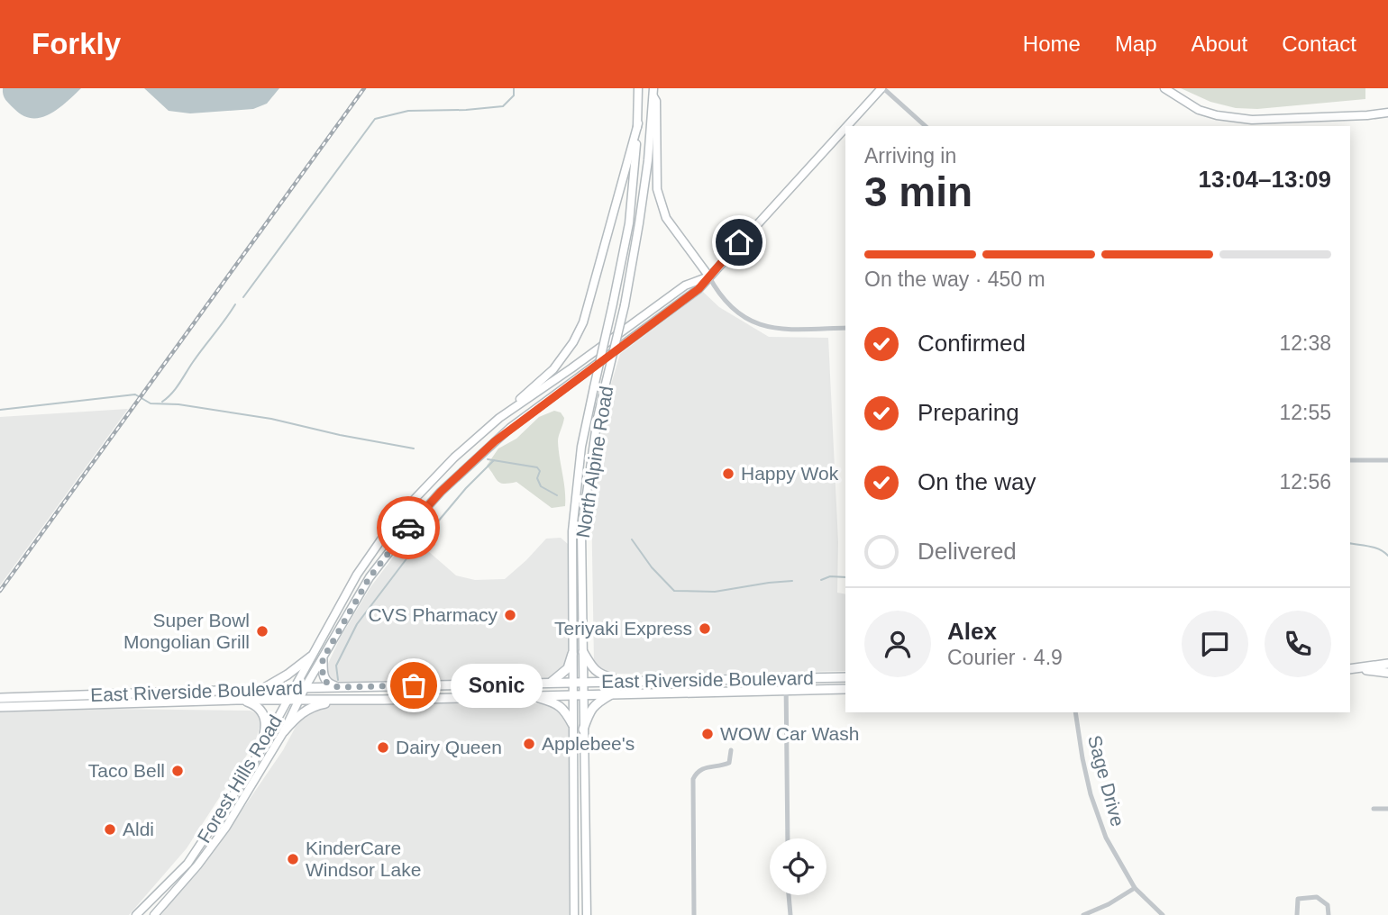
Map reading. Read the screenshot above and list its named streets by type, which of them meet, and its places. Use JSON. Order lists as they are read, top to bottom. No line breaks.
{"streets":{"main road":["East Riverside Boulevard"],"street":["North Alpine Road","Forest Hills Road","Sage Drive"]},"crossings":[["North Alpine Road","East Riverside Boulevard"],["East Riverside Boulevard","Forest Hills Road"]],"places":["Happy Wok","CVS Pharmacy","Teriyaki Express","Super Bowl Mongolian Grill","Sonic","WOW Car Wash","Applebee's","Dairy Queen","Taco Bell","Aldi","KinderCare Windsor Lake"],"page":{"header":"Forkly","nav":["Home","Map","About","Contact"],"heading":["3 min","Arriving in","13:04–13:09"],"panel":["Alex","Courier · 4.9"],"bar":"On the way · 450 m","list":[["Confirmed","12:38"],["Preparing","12:55"],["On the way","12:56"],"Delivered"],"bubble":"Sonic"}}
